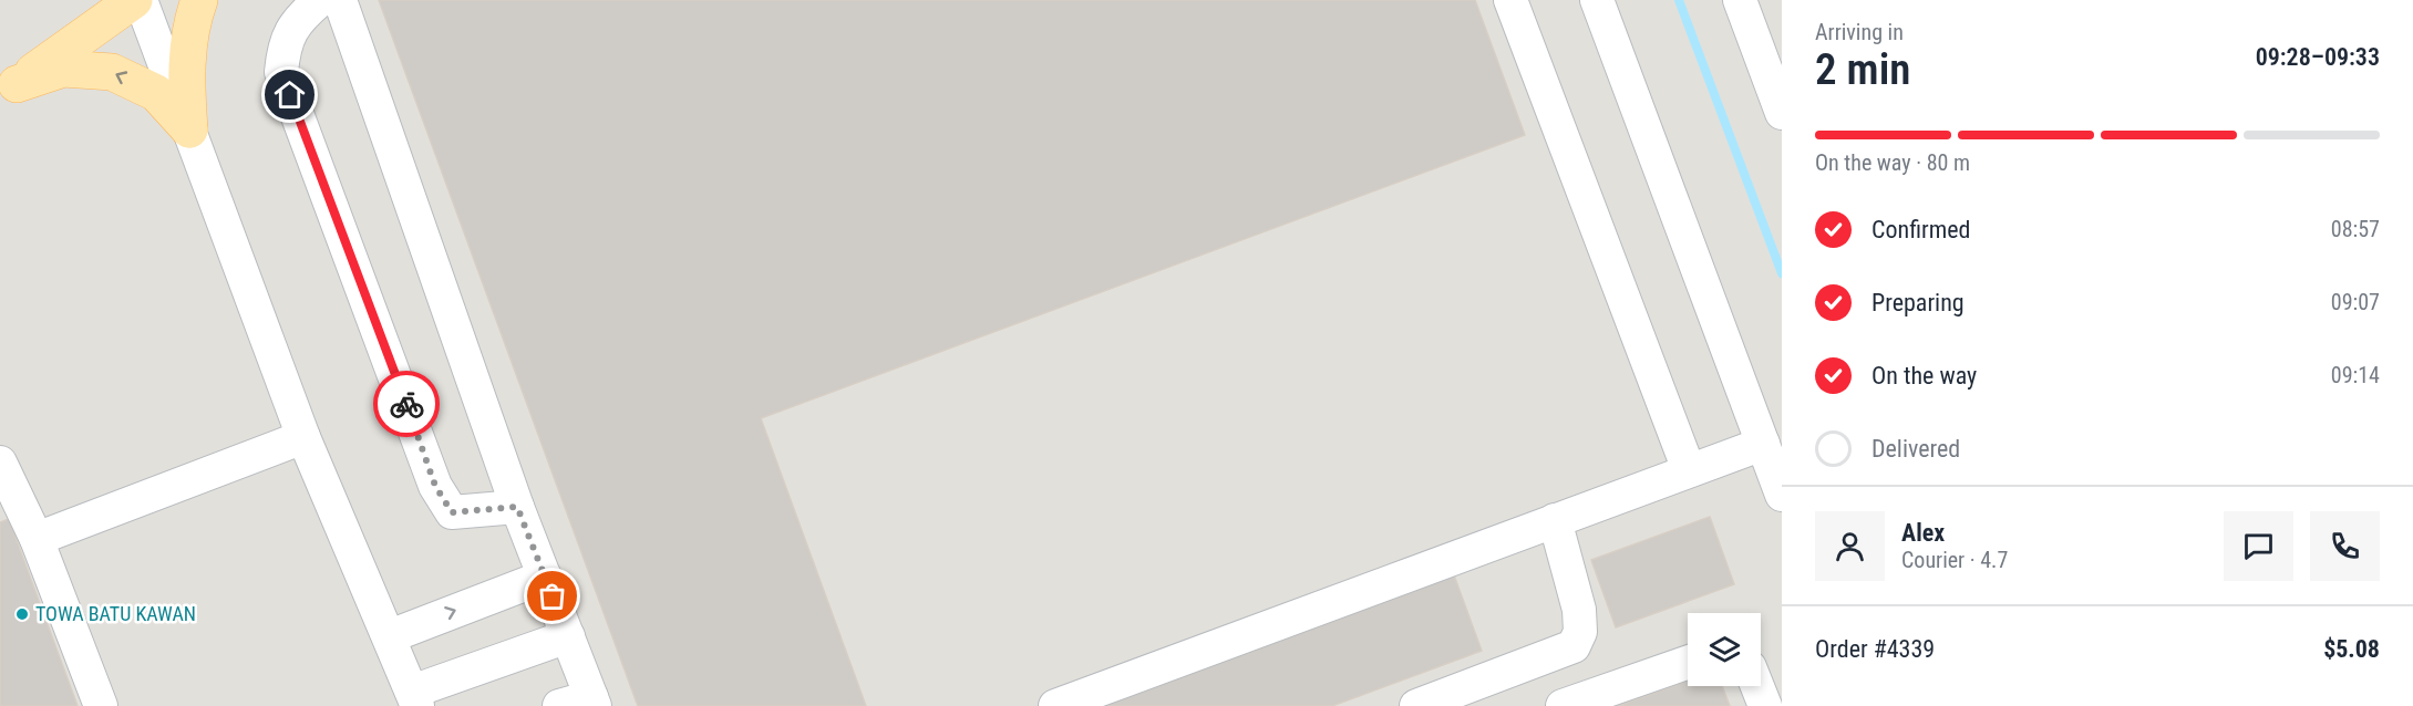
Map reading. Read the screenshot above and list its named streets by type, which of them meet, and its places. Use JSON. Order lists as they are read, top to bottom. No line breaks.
{"places":["TOWA BATU KAWAN"],"page":{"heading":["2 min","Arriving in","09:28–09:33"],"panel":["Alex","Courier · 4.7","Order #4339","$5.08"],"bar":"On the way · 80 m","list":[["Confirmed","08:57"],["Preparing","09:07"],["On the way","09:14"],"Delivered"]}}
